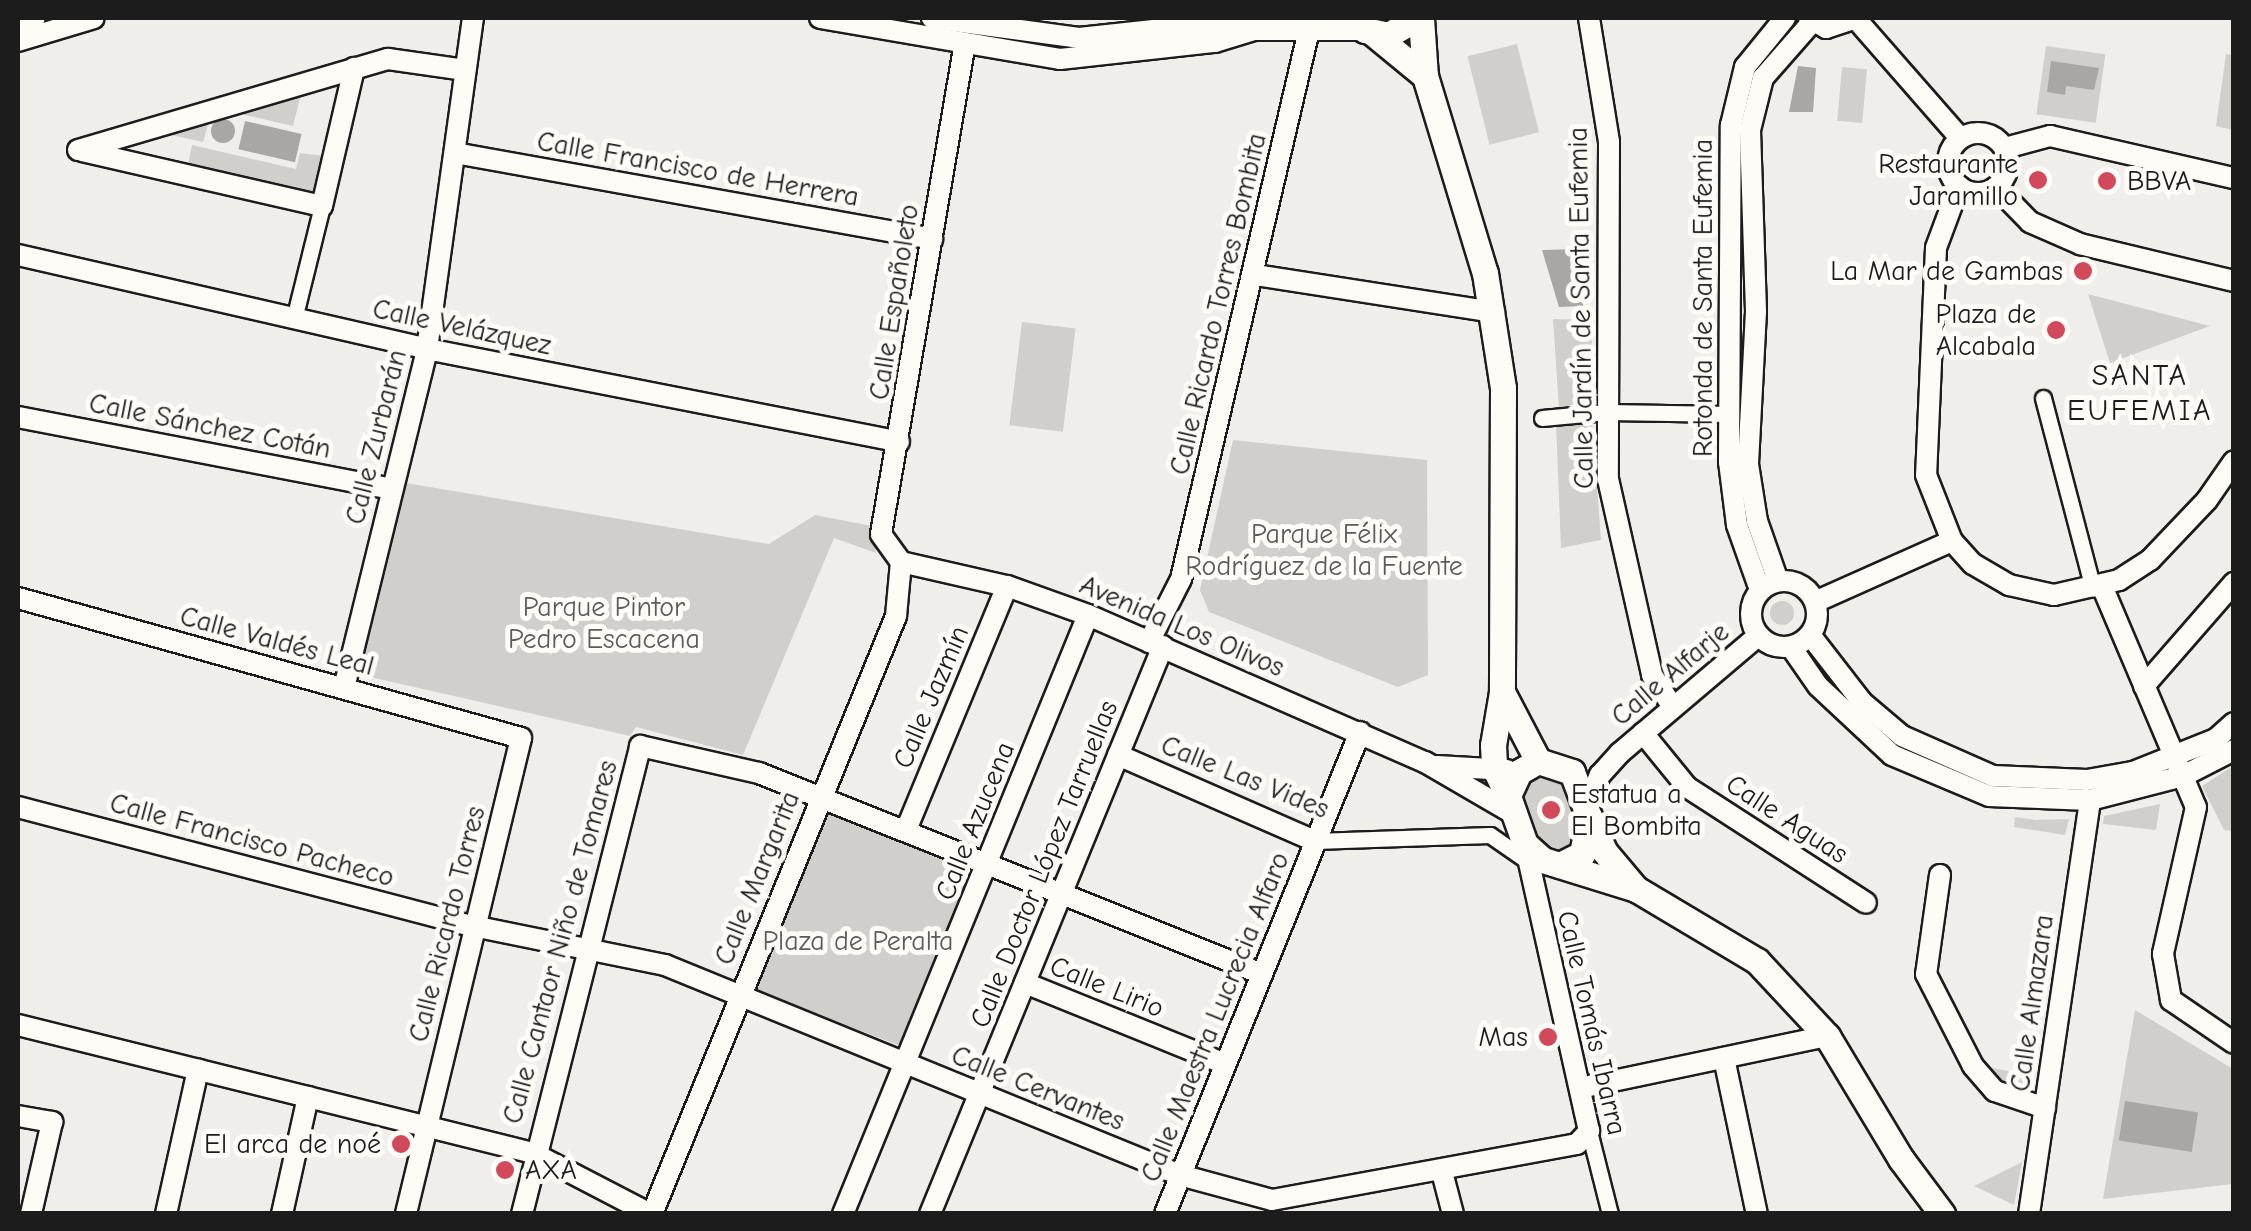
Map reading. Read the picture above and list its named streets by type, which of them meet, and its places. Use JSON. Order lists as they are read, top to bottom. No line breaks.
{"streets":{"street":["Calle Francisco de Herrera","Rotonda de Santa Eufemia","Calle Españoleto","Calle Ricardo Torres Bombita","Calle Jardín de Santa Eufemia","Calle Velázquez","Calle Sánchez Cotán","Calle Zurbarán","Avenida Los Olivos","Calle Valdés Leal","Calle Alfarje","Calle Jazmín","Calle Las Vides","Calle Aguas","Calle Azucena","Calle Francisco Pacheco","Calle Doctor López Tarruellas","Calle Margarita","Calle Ricardo Torres","Calle Cantaor Niño de Tomares","Calle Lirio","Calle Almazara","Calle Maestra Lucrecia Alfaro","Calle Tomás Ibarra","Calle Cervantes"]},"crossings":[["Calle Francisco de Herrera","Calle Españoleto"],["Calle Francisco de Herrera","Calle Zurbarán"],["Rotonda de Santa Eufemia","Calle Alfarje"],["Calle Españoleto","Calle Velázquez"],["Calle Españoleto","Avenida Los Olivos"],["Calle Españoleto","Calle Margarita"],["Calle Ricardo Torres Bombita","Avenida Los Olivos"],["Calle Ricardo Torres Bombita","Calle Doctor López Tarruellas"],["Calle Jardín de Santa Eufemia","Calle Alfarje"],["Calle Velázquez","Calle Zurbarán"],["Calle Sánchez Cotán","Calle Zurbarán"],["Calle Zurbarán","Calle Valdés Leal"],["Avenida Los Olivos","Calle Alfarje"],["Avenida Los Olivos","Calle Jazmín"],["Avenida Los Olivos","Calle Las Vides"],["Avenida Los Olivos","Calle Azucena"],["Avenida Los Olivos","Calle Doctor López Tarruellas"],["Avenida Los Olivos","Calle Margarita"],["Avenida Los Olivos","Calle Maestra Lucrecia Alfaro"],["Avenida Los Olivos","Calle Tomás Ibarra"],["Calle Valdés Leal","Calle Ricardo Torres"],["Calle Alfarje","Calle Las Vides"],["Calle Alfarje","Calle Aguas"],["Calle Alfarje","Calle Tomás Ibarra"],["Calle Las Vides","Calle Doctor López Tarruellas"],["Calle Las Vides","Calle Maestra Lucrecia Alfaro"],["Calle Las Vides","Calle Tomás Ibarra"],["Calle Azucena","Calle Cervantes"],["Calle Francisco Pacheco","Calle Ricardo Torres"],["Calle Francisco Pacheco","Calle Cervantes"],["Calle Doctor López Tarruellas","Calle Lirio"],["Calle Doctor López Tarruellas","Calle Cervantes"],["Calle Margarita","Calle Cantaor Niño de Tomares"],["Calle Margarita","Calle Cervantes"],["Calle Ricardo Torres","Calle Cervantes"],["Calle Cantaor Niño de Tomares","Calle Cervantes"],["Calle Lirio","Calle Maestra Lucrecia Alfaro"],["Calle Maestra Lucrecia Alfaro","Calle Cervantes"],["Calle Tomás Ibarra","Calle Cervantes"]],"districts":["SANTA EUFEMIA"],"parks":["Parque Félix Rodríguez de la Fuente","Parque Pintor Pedro Escacena","Plaza de Peralta"],"places":["Restaurante Jaramillo","BBVA","La Mar de Gambas","Plaza de Alcabala","Estatua a El Bombita","Mas","El arca de noé","AXA"]}
